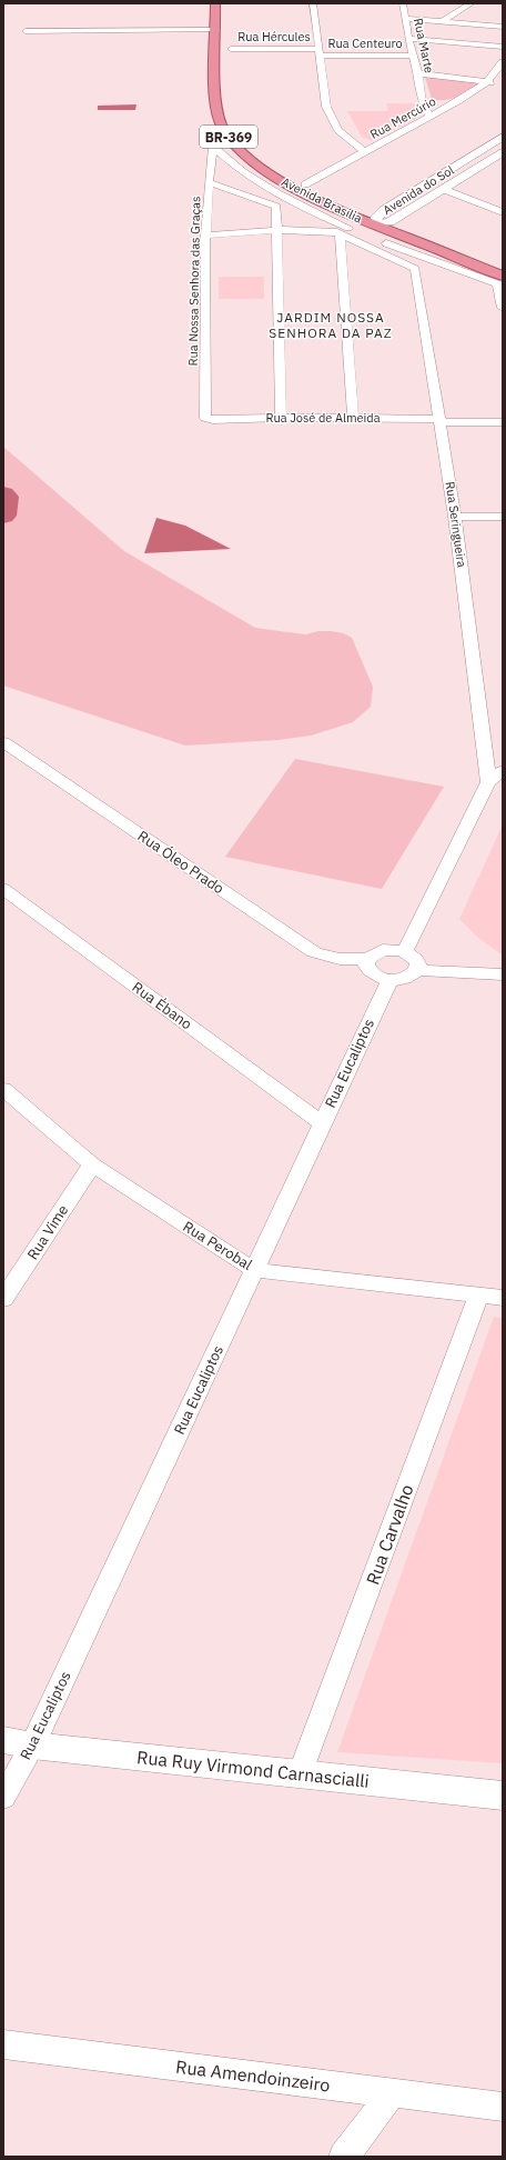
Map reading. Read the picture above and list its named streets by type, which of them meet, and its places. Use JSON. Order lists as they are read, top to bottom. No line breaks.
{"streets":{"highway":["BR-369","Avenida Brasília"],"street":["Rua Hércules","Rua Centeuro","Rua Marte","Rua Mercúrio","Avenida do Sol","Rua Nossa Senhora das Graças","Rua José de Almeida","Rua Seringueira","Rua Óleo Prado","Rua Ébano","Rua Eucaliptos","Rua Vime","Rua Perobal","Rua Carvalho","Rua Ruy Virmond Carnascialli","Rua Amendoinzeiro"]},"crossings":[["Rua Hércules","Rua Centeuro"],["Rua Centeuro","Rua Marte"],["Rua Marte","Rua Mercúrio"],["Rua Mercúrio","Avenida Brasília"],["Avenida do Sol","Avenida Brasília"],["Avenida do Sol","Rua Seringueira"],["Avenida Brasília","Rua Nossa Senhora das Graças"],["Avenida Brasília","Rua Seringueira"],["Rua Nossa Senhora das Graças","Rua José de Almeida"],["Rua José de Almeida","Rua Seringueira"],["Rua Óleo Prado","Rua Eucaliptos"],["Rua Ébano","Rua Eucaliptos"],["Rua Eucaliptos","Rua Perobal"],["Rua Eucaliptos","Rua Ruy Virmond Carnascialli"],["Rua Vime","Rua Perobal"],["Rua Perobal","Rua Carvalho"],["Rua Carvalho","Rua Ruy Virmond Carnascialli"]],"districts":["JARDIM NOSSA SENHORA DA PAZ"]}
